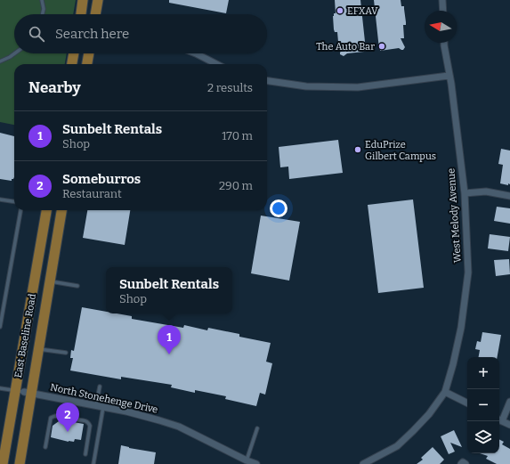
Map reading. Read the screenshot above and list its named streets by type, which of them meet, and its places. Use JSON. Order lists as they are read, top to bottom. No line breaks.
{"streets":{"main road":["East Baseline Road"],"street":["West Melody Avenue","North Stonehenge Drive"]},"crossings":[["East Baseline Road","North Stonehenge Drive"]],"places":["EFXAV","The Auto Bar","EduPrize Gilbert Campus"],"north":"left","page":{"search":"Search here","heading":["Nearby","2 results"],"list":[{"mark":"1","name":"Sunbelt Rentals","note":"Shop","value":"170 m"},{"mark":"2","name":"Someburros","note":"Restaurant","value":"290 m"}],"popup":["Sunbelt Rentals","Shop"],"pins":["1","2"],"map_buttons":["+","−"]}}
